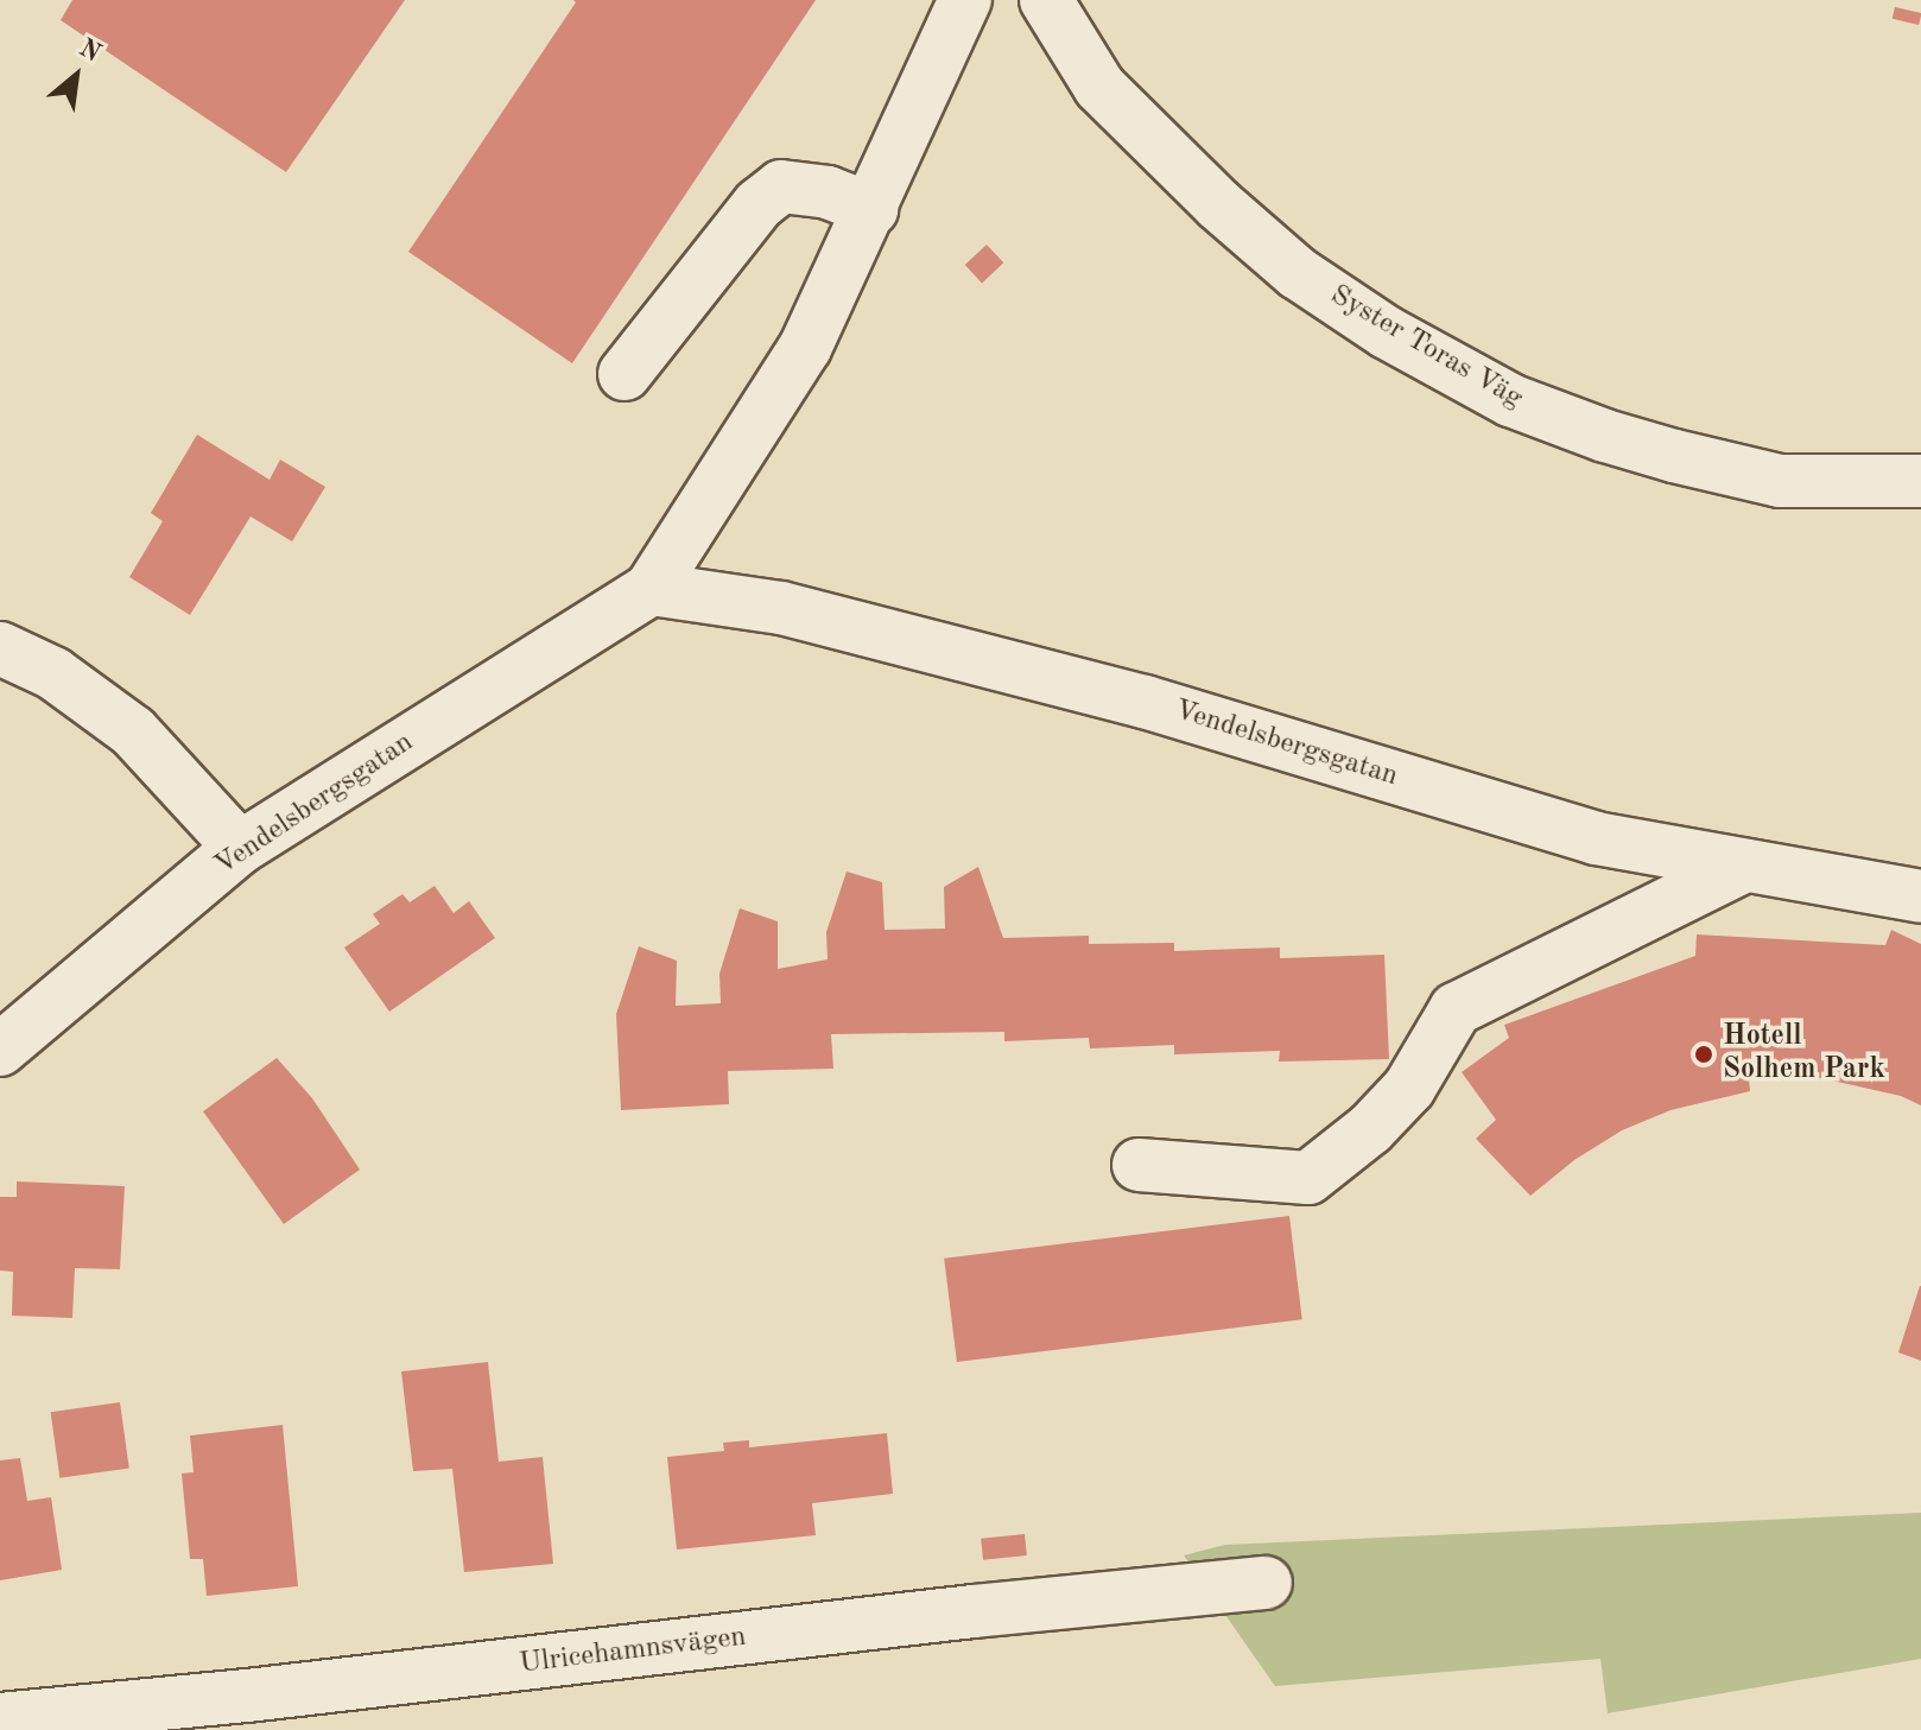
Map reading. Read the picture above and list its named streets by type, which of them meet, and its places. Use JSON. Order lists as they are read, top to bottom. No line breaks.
{"streets":{"street":["Syster Toras Väg","Vendelsbergsgatan","Ulricehamnsvägen"]},"places":["Hotell Solhem Park"],"north":"top right"}
